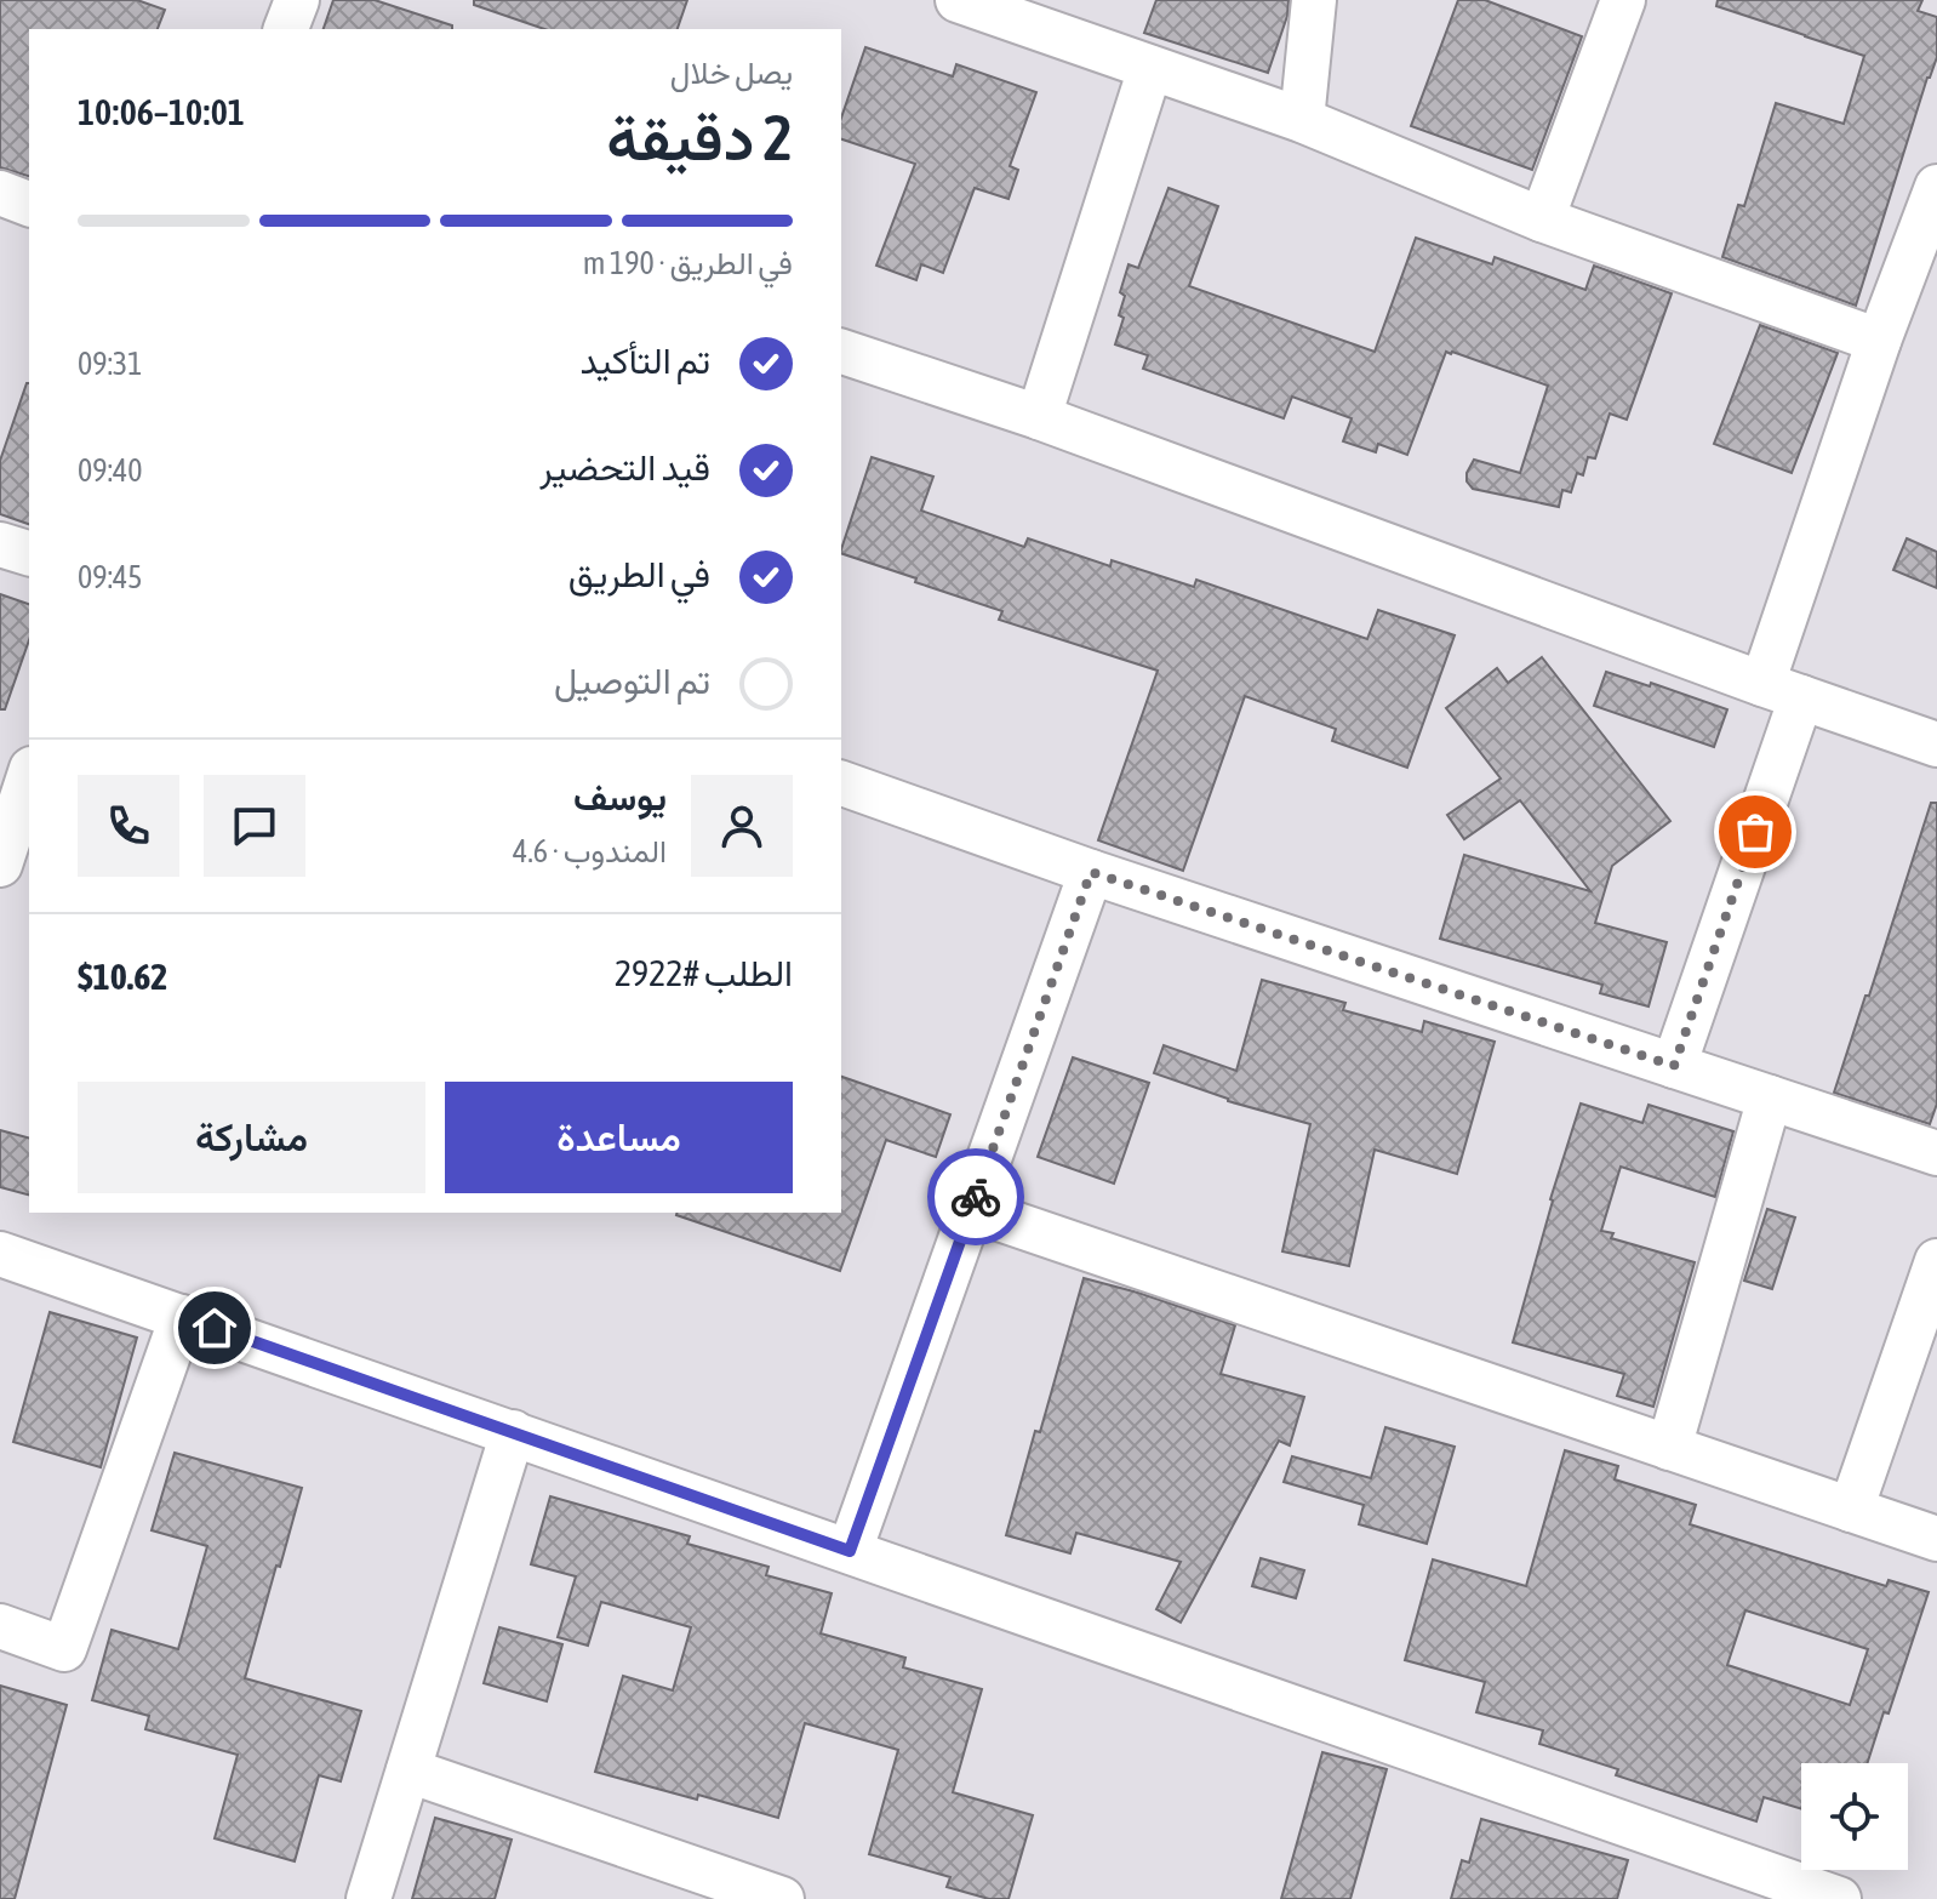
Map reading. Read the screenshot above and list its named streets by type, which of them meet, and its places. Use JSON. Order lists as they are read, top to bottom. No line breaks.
{"page":{"heading":["2 دقيقة","يصل خلال","10:01–10:06"],"panel":["يوسف","المندوب · 4.6","الطلب #2922","$10.62"],"bar":"في الطريق · 190 m","list":[["تم التأكيد","09:31"],["قيد التحضير","09:40"],["في الطريق","09:45"],"تم التوصيل"],"buttons":["مساعدة","مشاركة"]}}
